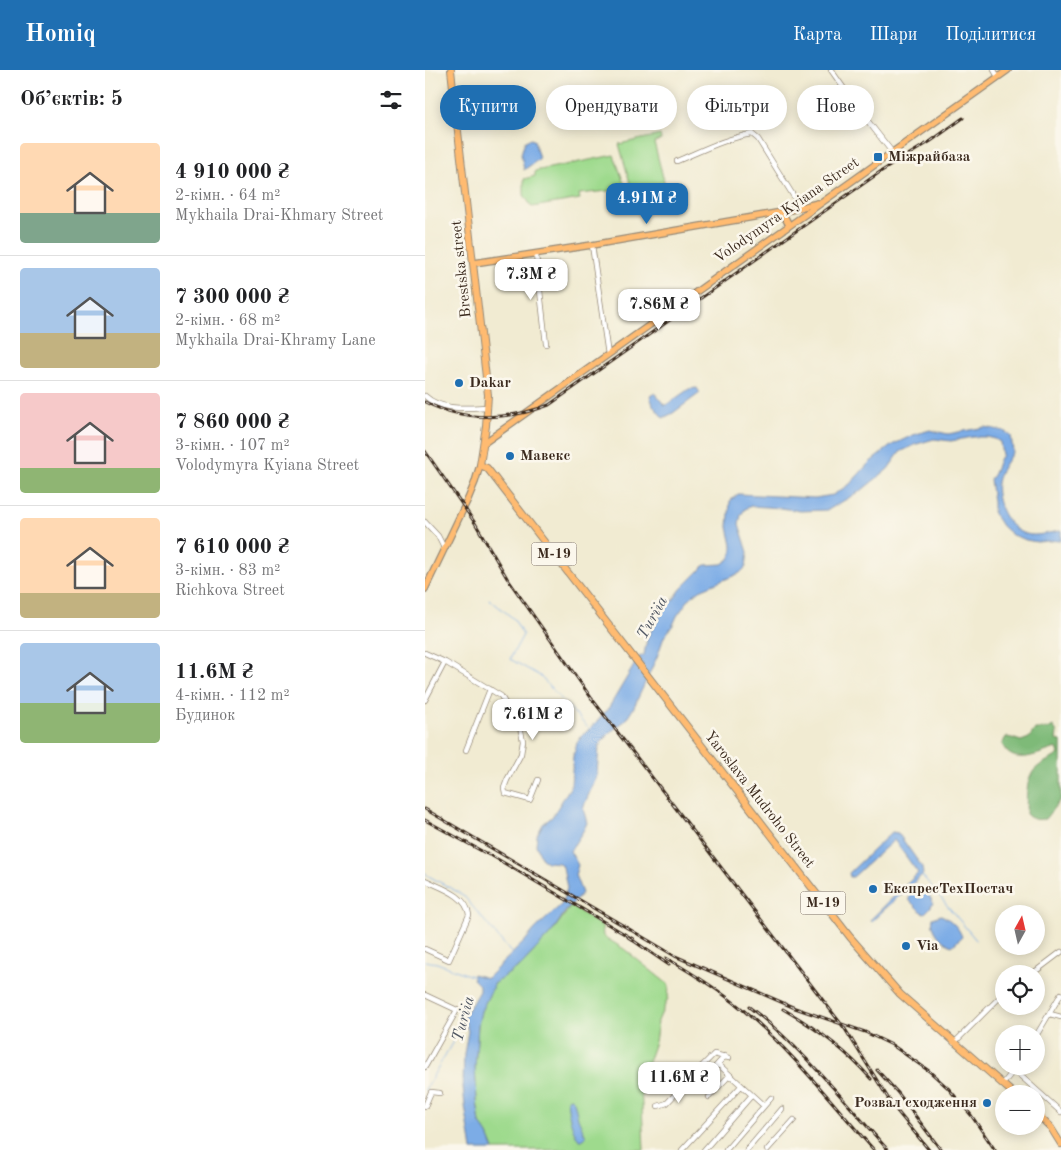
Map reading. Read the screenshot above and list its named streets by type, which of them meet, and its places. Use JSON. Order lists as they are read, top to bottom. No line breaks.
{"streets":{"highway":["Brestska street","М-19","Yaroslava Mudroho Street"],"main road":["Volodymyra Kyiana Street"]},"crossings":[["Volodymyra Kyiana Street","Brestska street"],["Brestska street","Yaroslava Mudroho Street"]],"water":["Turiia"],"places":{"transit":["Міжрайбаза"],"other":["Dakar","Мавекс","ЕкспресТехПостач","Via","Розвал сходження"]},"north":"top","page":{"header":"Homiq","nav":["Карта","Шари","Поділитися"],"heading":"Об’єктів: 5","chip":["Купити","Орендувати","Фільтри","Нове"],"list":[{"name":"4 910 000 ₴","note":"2-кімн. · 64 m² · Mykhaila Drai-Khmary Street"},{"name":"7 300 000 ₴","note":"2-кімн. · 68 m² · Mykhaila Drai-Khramy Lane"},{"name":"7 860 000 ₴","note":"3-кімн. · 107 m² · Volodymyra Kyiana Street"},{"name":"7 610 000 ₴","note":"3-кімн. · 83 m² · Richkova Street"},{"name":"11.6M ₴","note":"4-кімн. · 112 m² · Будинок"}],"price":["4.91M ₴","7.3M ₴","7.86M ₴","7.61M ₴","11.6M ₴"],"map_buttons":["+","−"]}}
